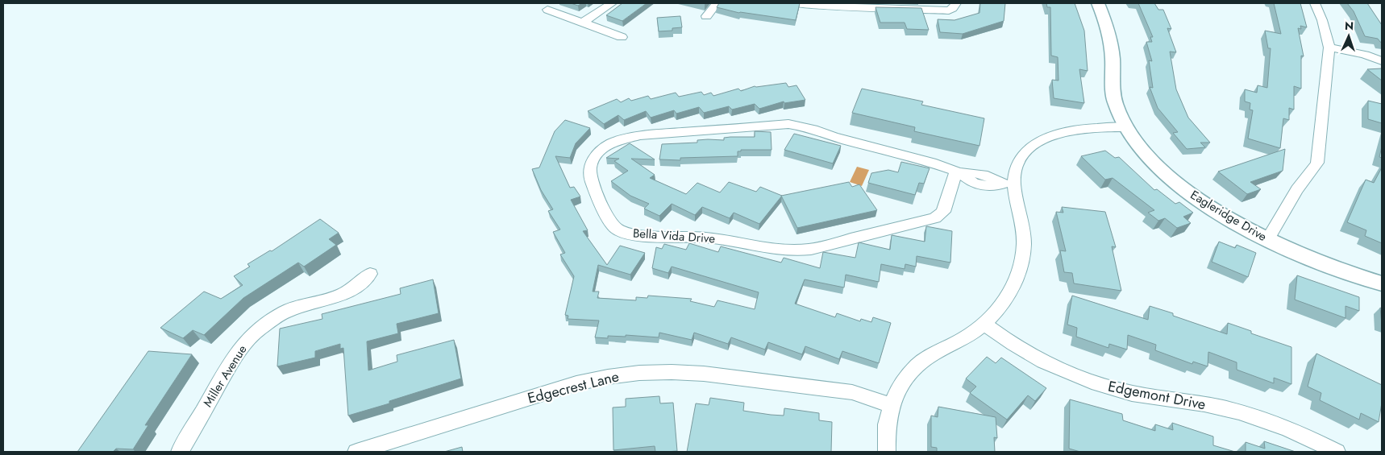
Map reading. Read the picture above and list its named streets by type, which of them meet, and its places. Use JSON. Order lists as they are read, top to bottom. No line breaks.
{"streets":{"main road":["Eagleridge Drive"],"street":["Bella Vida Drive","Miller Avenue","Edgecrest Lane","Edgemont Drive"]},"north":"top"}
